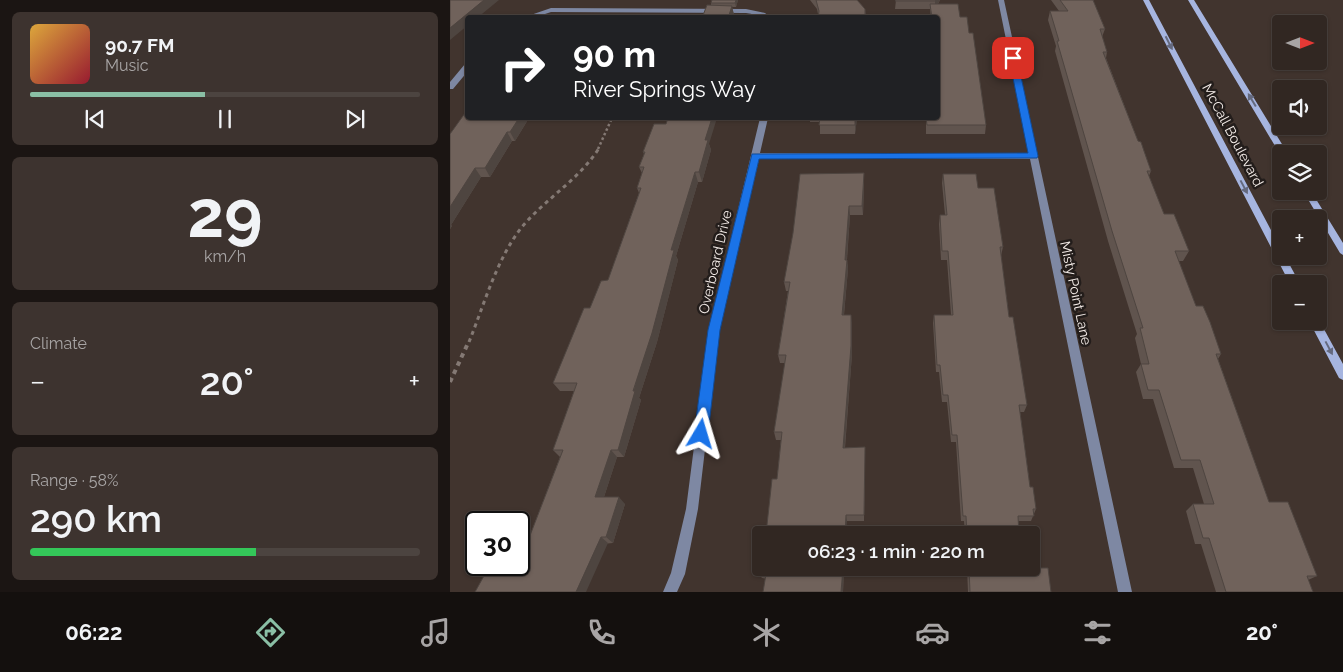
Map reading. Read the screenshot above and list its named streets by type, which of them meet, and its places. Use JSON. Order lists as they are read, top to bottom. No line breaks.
{"streets":{"main road":["McCall Boulevard"],"street":["Overboard Drive","Misty Point Lane"]},"north":"right","page":{"map_buttons":["+","−"],"turn":["90 m","River Springs Way"],"song":["90.7 FM","Music"],"tile":[["29","km/h"],"Climate",["Range · 58%","290 km"]],"heat":["−","20°","+"],"limit":"30","trip":"06:23 · 1 min · 220 m","tabs":["06:22","20°"]}}
